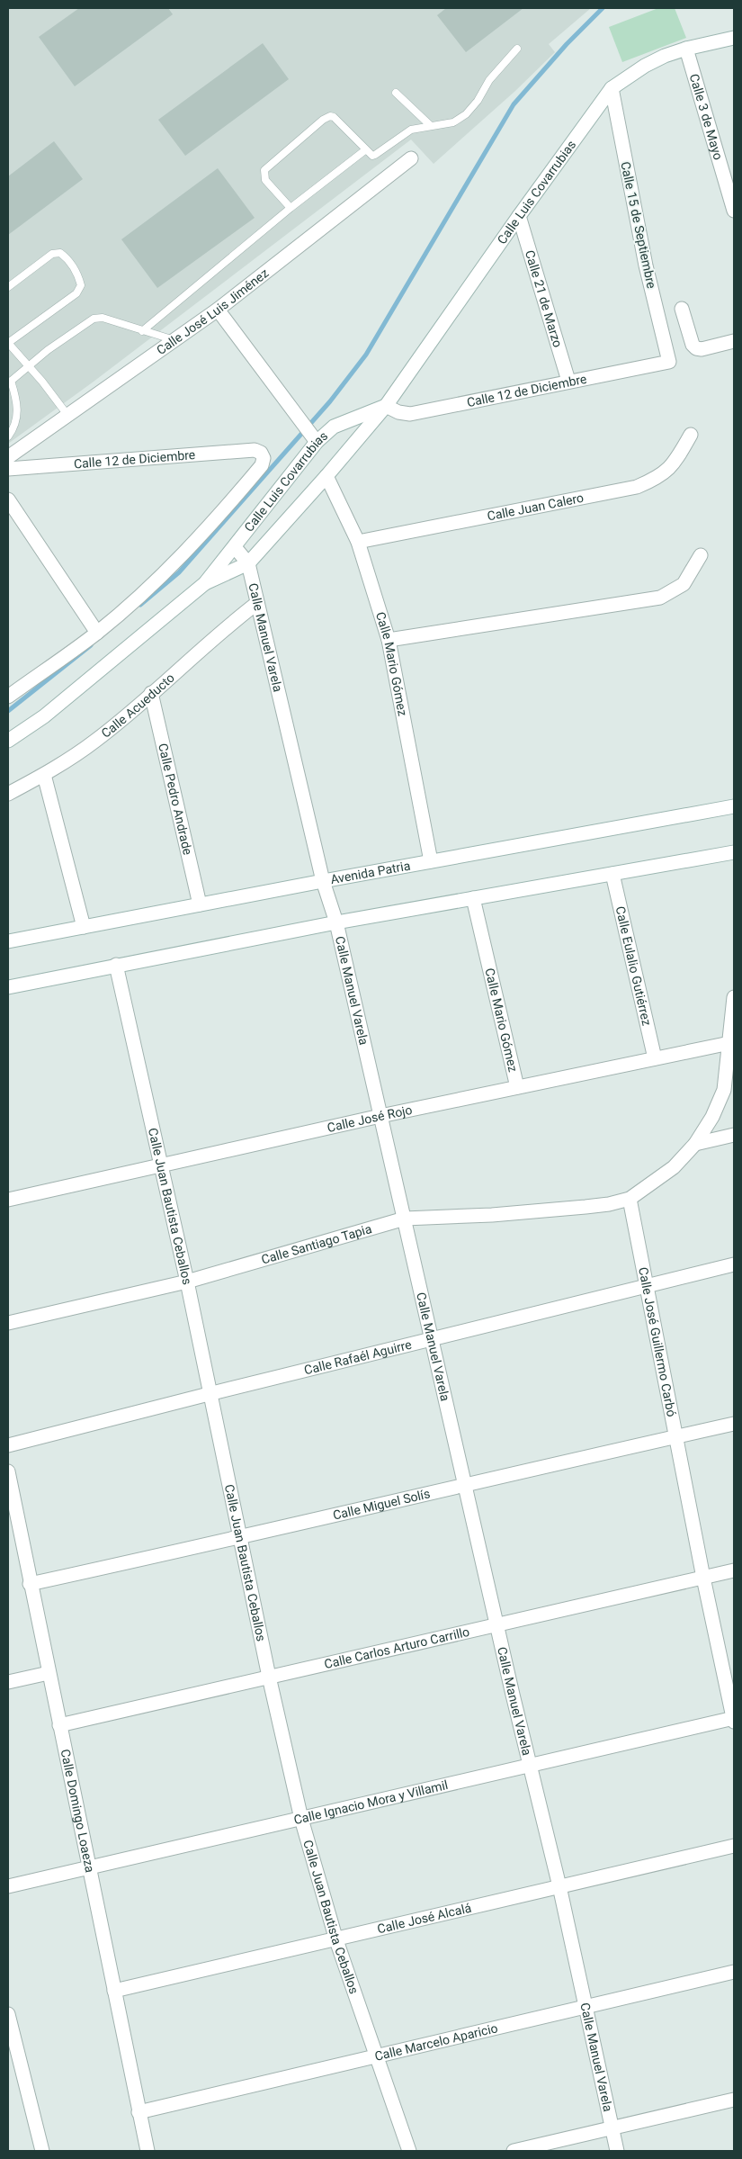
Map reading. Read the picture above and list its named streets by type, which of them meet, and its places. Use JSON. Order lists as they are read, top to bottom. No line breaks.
{"streets":{"street":["Calle 3 de Mayo","Calle Luis Covarrubias","Calle 15 de Septiembre","Calle 21 de Marzo","Calle José Luis Jiménez","Calle 12 de Diciembre","Calle Juan Calero","Calle Manuel Varela","Calle Mario Gómez","Calle Acueducto","Calle Pedro Andrade","Avenida Patria","Calle Eulalio Gutiérrez","Calle José Rojo","Calle Juan Bautista Ceballos","Calle Santiago Tapia","Calle José Guillermo Carbó","Calle Rafaél Aguirre","Calle Miguel Solís","Calle Carlos Arturo Carrillo","Calle Ignacio Mora y Villamil","Calle Domingo Loaeza","Calle José Alcalá","Calle Marcelo Aparicio"]},"crossings":[["Calle 3 de Mayo","Calle Luis Covarrubias"],["Calle Luis Covarrubias","Calle 15 de Septiembre"],["Calle Luis Covarrubias","Calle 21 de Marzo"],["Calle Luis Covarrubias","Calle 12 de Diciembre"],["Calle Luis Covarrubias","Calle Manuel Varela"],["Calle Luis Covarrubias","Calle Mario Gómez"],["Calle 15 de Septiembre","Calle 12 de Diciembre"],["Calle 21 de Marzo","Calle 12 de Diciembre"],["Calle Juan Calero","Calle Mario Gómez"],["Calle Manuel Varela","Calle Acueducto"],["Calle Manuel Varela","Avenida Patria"],["Calle Manuel Varela","Calle José Rojo"],["Calle Manuel Varela","Calle Santiago Tapia"],["Calle Manuel Varela","Calle Rafaél Aguirre"],["Calle Manuel Varela","Calle Miguel Solís"],["Calle Manuel Varela","Calle Carlos Arturo Carrillo"],["Calle Manuel Varela","Calle Ignacio Mora y Villamil"],["Calle Manuel Varela","Calle José Alcalá"],["Calle Manuel Varela","Calle Marcelo Aparicio"],["Calle Mario Gómez","Avenida Patria"],["Calle Mario Gómez","Calle José Rojo"],["Calle Acueducto","Calle Pedro Andrade"],["Calle Pedro Andrade","Avenida Patria"],["Calle Eulalio Gutiérrez","Calle José Rojo"],["Calle José Rojo","Calle Juan Bautista Ceballos"],["Calle Juan Bautista Ceballos","Calle Santiago Tapia"],["Calle Juan Bautista Ceballos","Calle Rafaél Aguirre"],["Calle Juan Bautista Ceballos","Calle Miguel Solís"],["Calle Juan Bautista Ceballos","Calle Carlos Arturo Carrillo"],["Calle Juan Bautista Ceballos","Calle Ignacio Mora y Villamil"],["Calle Juan Bautista Ceballos","Calle José Alcalá"],["Calle Juan Bautista Ceballos","Calle Marcelo Aparicio"],["Calle Santiago Tapia","Calle José Guillermo Carbó"],["Calle José Guillermo Carbó","Calle Rafaél Aguirre"],["Calle José Guillermo Carbó","Calle Miguel Solís"],["Calle José Guillermo Carbó","Calle Carlos Arturo Carrillo"],["Calle José Guillermo Carbó","Calle Ignacio Mora y Villamil"],["Calle Miguel Solís","Calle Domingo Loaeza"],["Calle Carlos Arturo Carrillo","Calle Domingo Loaeza"],["Calle Ignacio Mora y Villamil","Calle Domingo Loaeza"],["Calle Domingo Loaeza","Calle José Alcalá"],["Calle Domingo Loaeza","Calle Marcelo Aparicio"]]}
